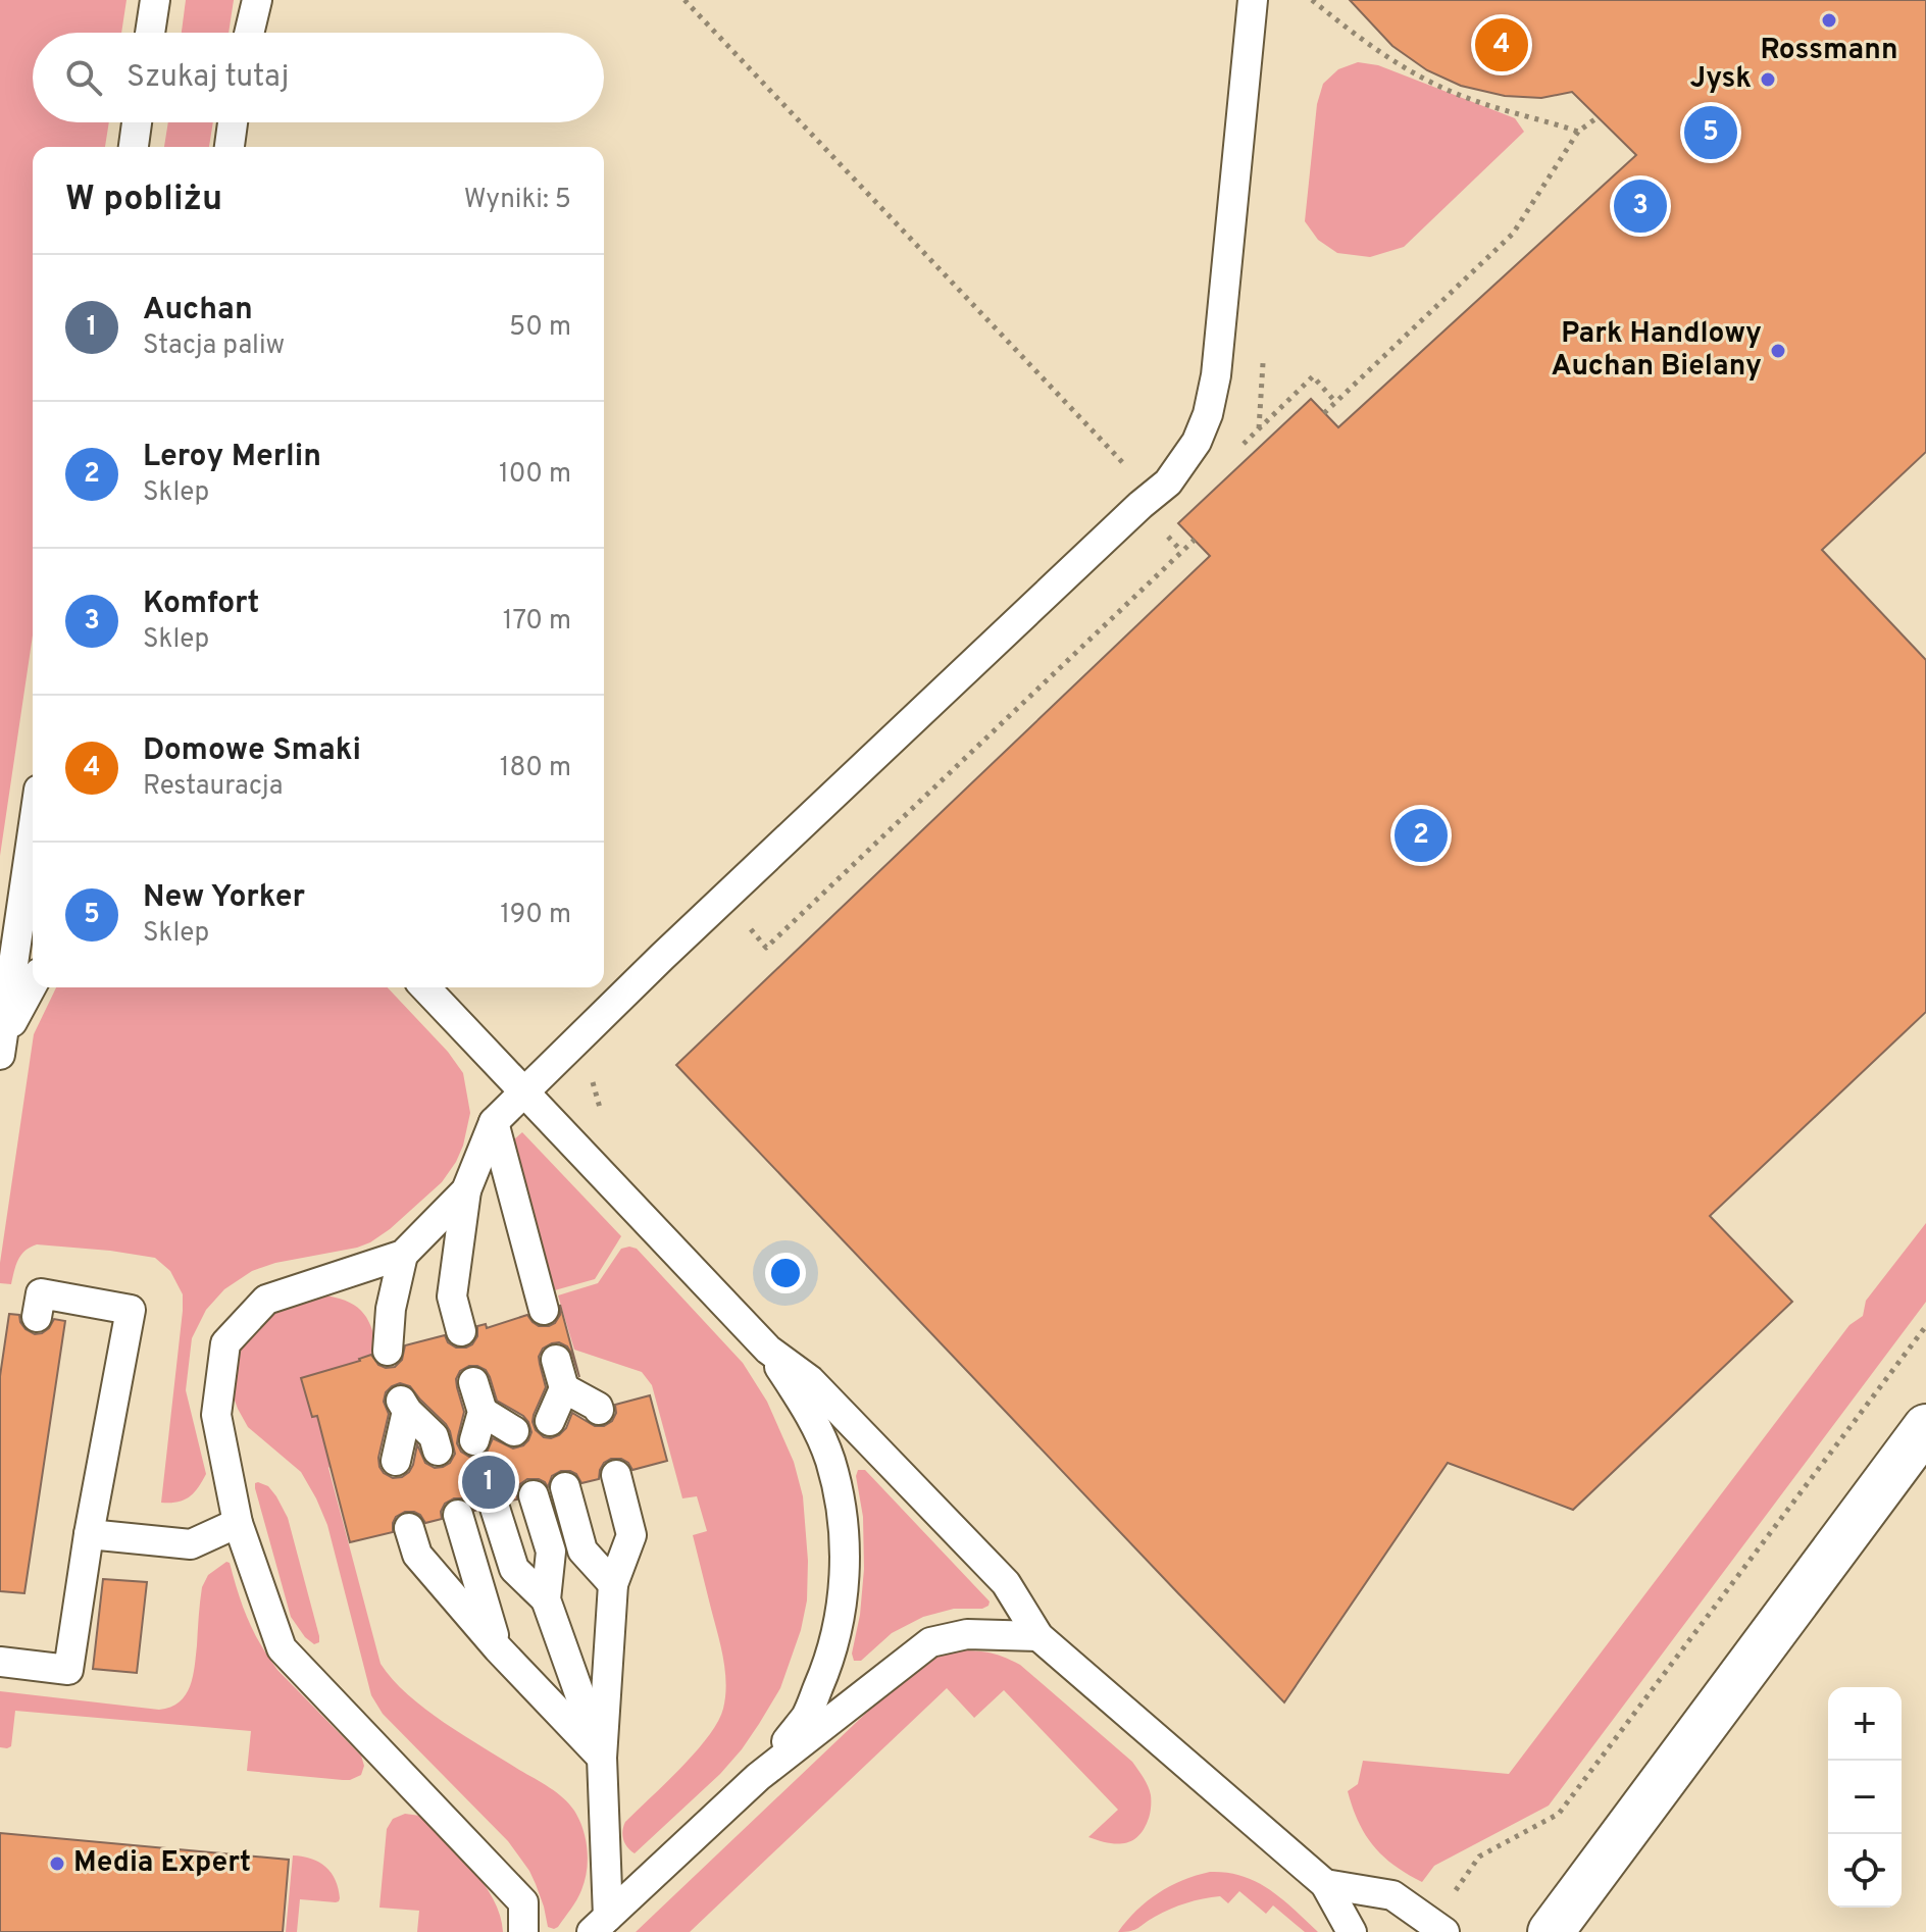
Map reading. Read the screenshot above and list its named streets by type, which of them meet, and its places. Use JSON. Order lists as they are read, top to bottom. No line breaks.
{"places":["Rossmann","Jysk","Park Handlowy Auchan Bielany","Media Expert"],"page":{"pins":["4","5","3","2","1"],"search":"Szukaj tutaj","heading":["W pobliżu","Wyniki: 5"],"list":[{"mark":"1","name":"Auchan","note":"Stacja paliw","value":"50 m"},{"mark":"2","name":"Leroy Merlin","note":"Sklep","value":"100 m"},{"mark":"3","name":"Komfort","note":"Sklep","value":"170 m"},{"mark":"4","name":"Domowe Smaki","note":"Restauracja","value":"180 m"},{"mark":"5","name":"New Yorker","note":"Sklep","value":"190 m"}],"map_buttons":["+","−"]}}
